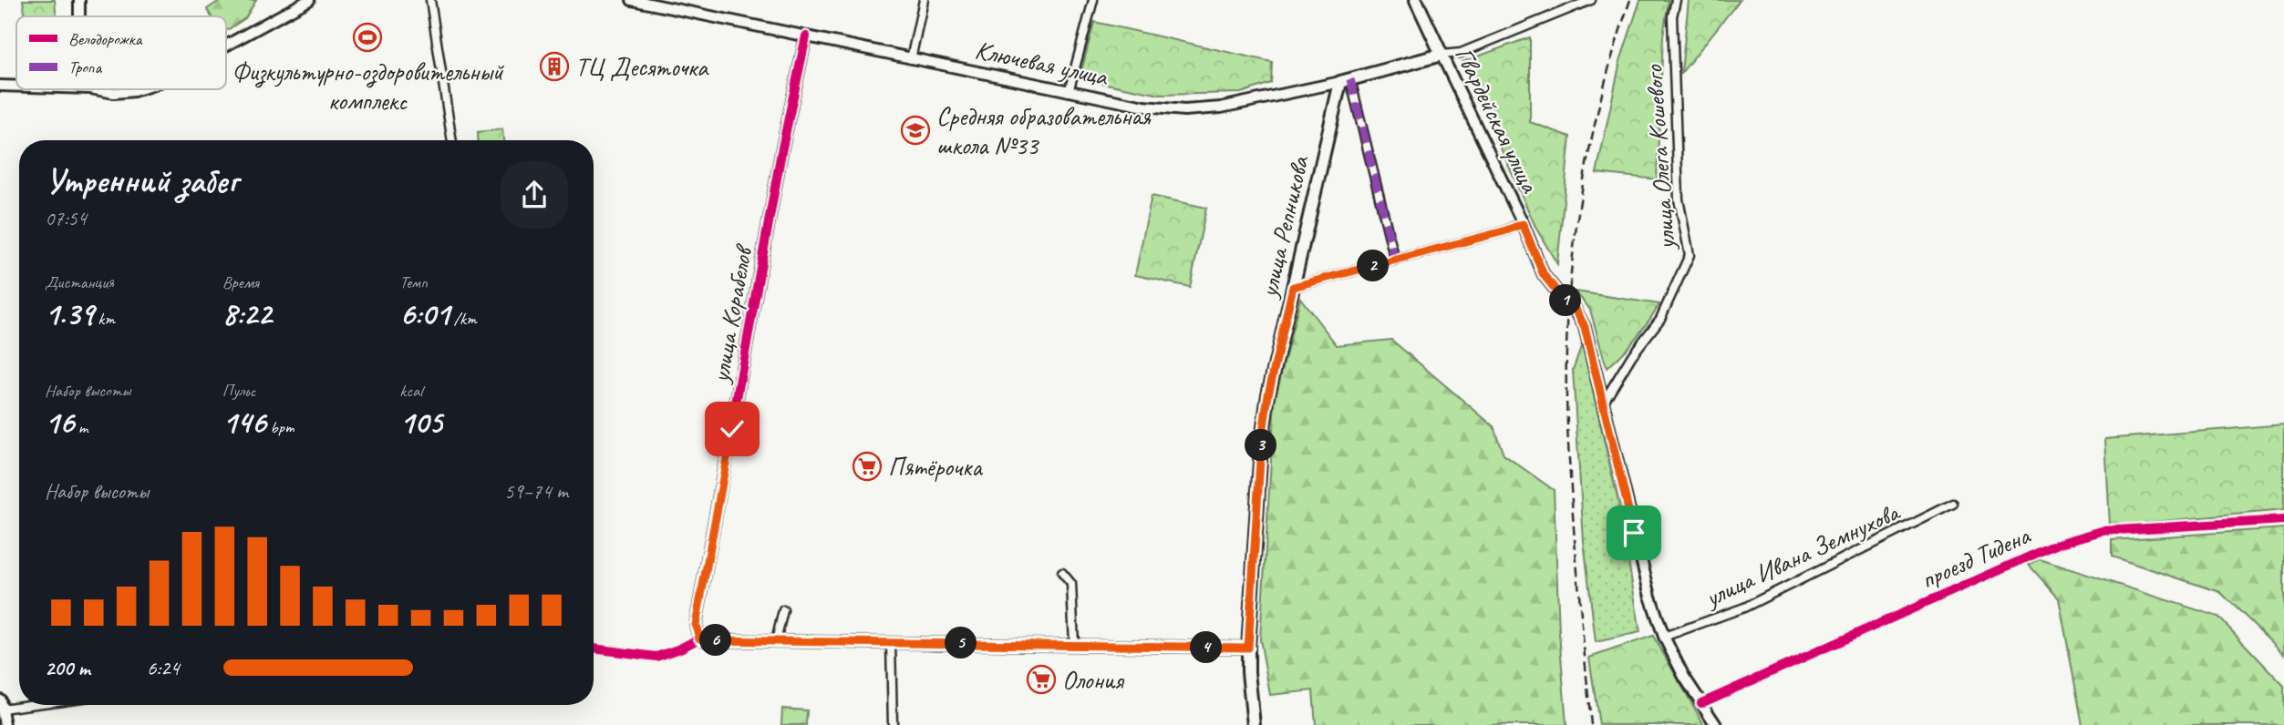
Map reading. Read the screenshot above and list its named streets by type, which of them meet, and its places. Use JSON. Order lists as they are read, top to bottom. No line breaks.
{"streets":{"main road":["Ключевая улица","Гвардейская улица","улица Репникова","улица Корабелов"],"street":["улица Олега Кошевого","улица Ивана Земнухова","проезд Тидена"]},"crossings":[["Ключевая улица","Гвардейская улица"],["Ключевая улица","улица Репникова"],["Ключевая улица","улица Корабелов"],["Гвардейская улица","улица Олега Кошевого"],["Гвардейская улица","улица Ивана Земнухова"],["Гвардейская улица","проезд Тидена"]],"places":{"sports":["Физкультурно-оздоровительный комплекс"],"building":["ТЦ Десяточка"],"school or university":["Средняя образовательная школа №33"],"supermarket":["Пятёрочка","Олония"]},"legend":["Велодорожка","Тропа"],"page":{"heading":["Утренний забег","07:54"],"stats":[["Дистанция","1.39 km"],["Время","8:22"],["Темп","6:01 /km"],["Набор высоты","16 m"],["Пульс","146 bpm"],["kcal","105"]],"pins":["2","1","3","6","5","4"],"chart":["Набор высоты","59–74 m"],"list":[{"name":"200 m","note":"6:24"}]}}
